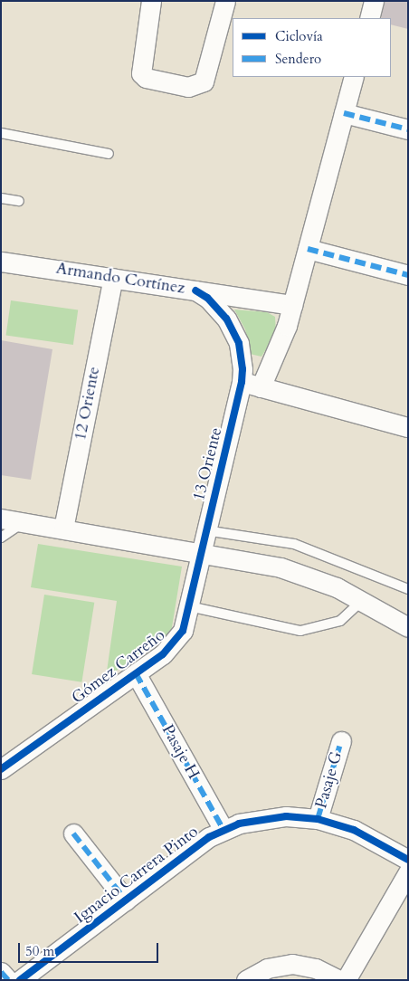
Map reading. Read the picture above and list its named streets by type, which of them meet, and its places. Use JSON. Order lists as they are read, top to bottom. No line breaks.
{"streets":{"street":["Armando Cortínez","12 Oriente","13 Oriente","Gómez Carreño","Pasaje H","Pasaje G","Ignacio Carrera Pinto"]},"crossings":[["Armando Cortínez","12 Oriente"],["Armando Cortínez","13 Oriente"],["13 Oriente","Gómez Carreño"],["Gómez Carreño","Pasaje H"],["Pasaje H","Ignacio Carrera Pinto"],["Pasaje G","Ignacio Carrera Pinto"]],"legend":["Ciclovía","Sendero"],"scale_bar":"50 m"}
